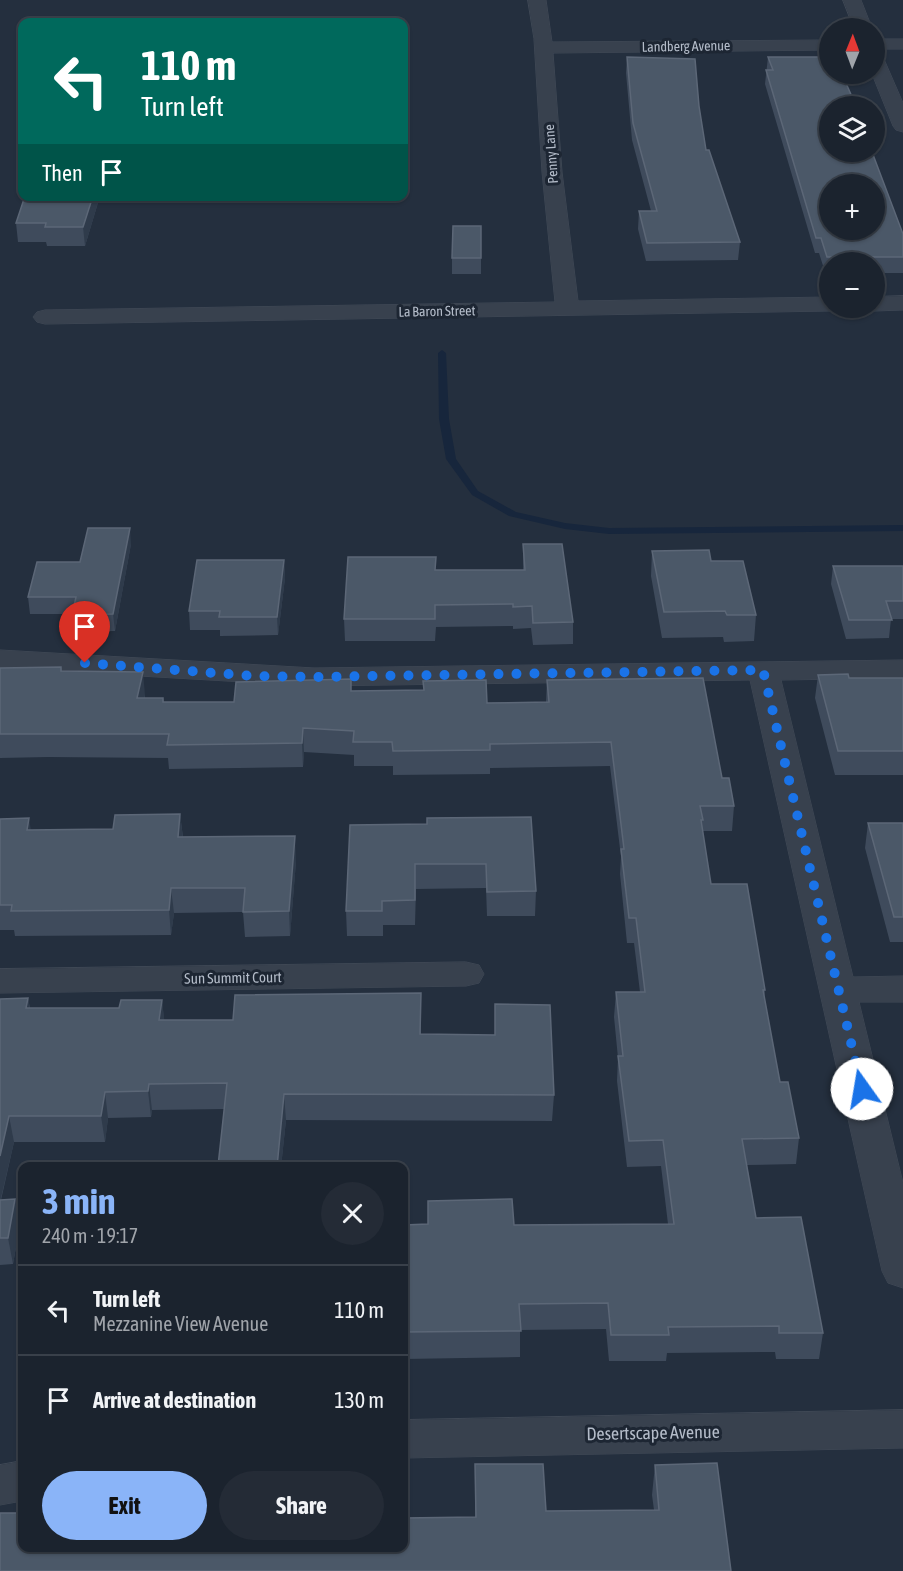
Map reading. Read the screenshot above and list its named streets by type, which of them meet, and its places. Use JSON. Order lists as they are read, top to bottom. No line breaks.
{"streets":{"street":["Landberg Avenue","Penny Lane","La Baron Street","Sun Summit Court","Desertscape Avenue"]},"crossings":[["Landberg Avenue","Penny Lane"],["Penny Lane","La Baron Street"]],"north":"top","page":{"map_buttons":["+","−"],"turn":["110 m","Turn left"],"then":"Then","heading":["3 min","240 m · 19:17"],"list":[{"name":"Turn left","note":"Mezzanine View Avenue","value":"110 m"},{"name":"Arrive at destination","value":"130 m"}],"buttons":["Exit","Share"]}}
